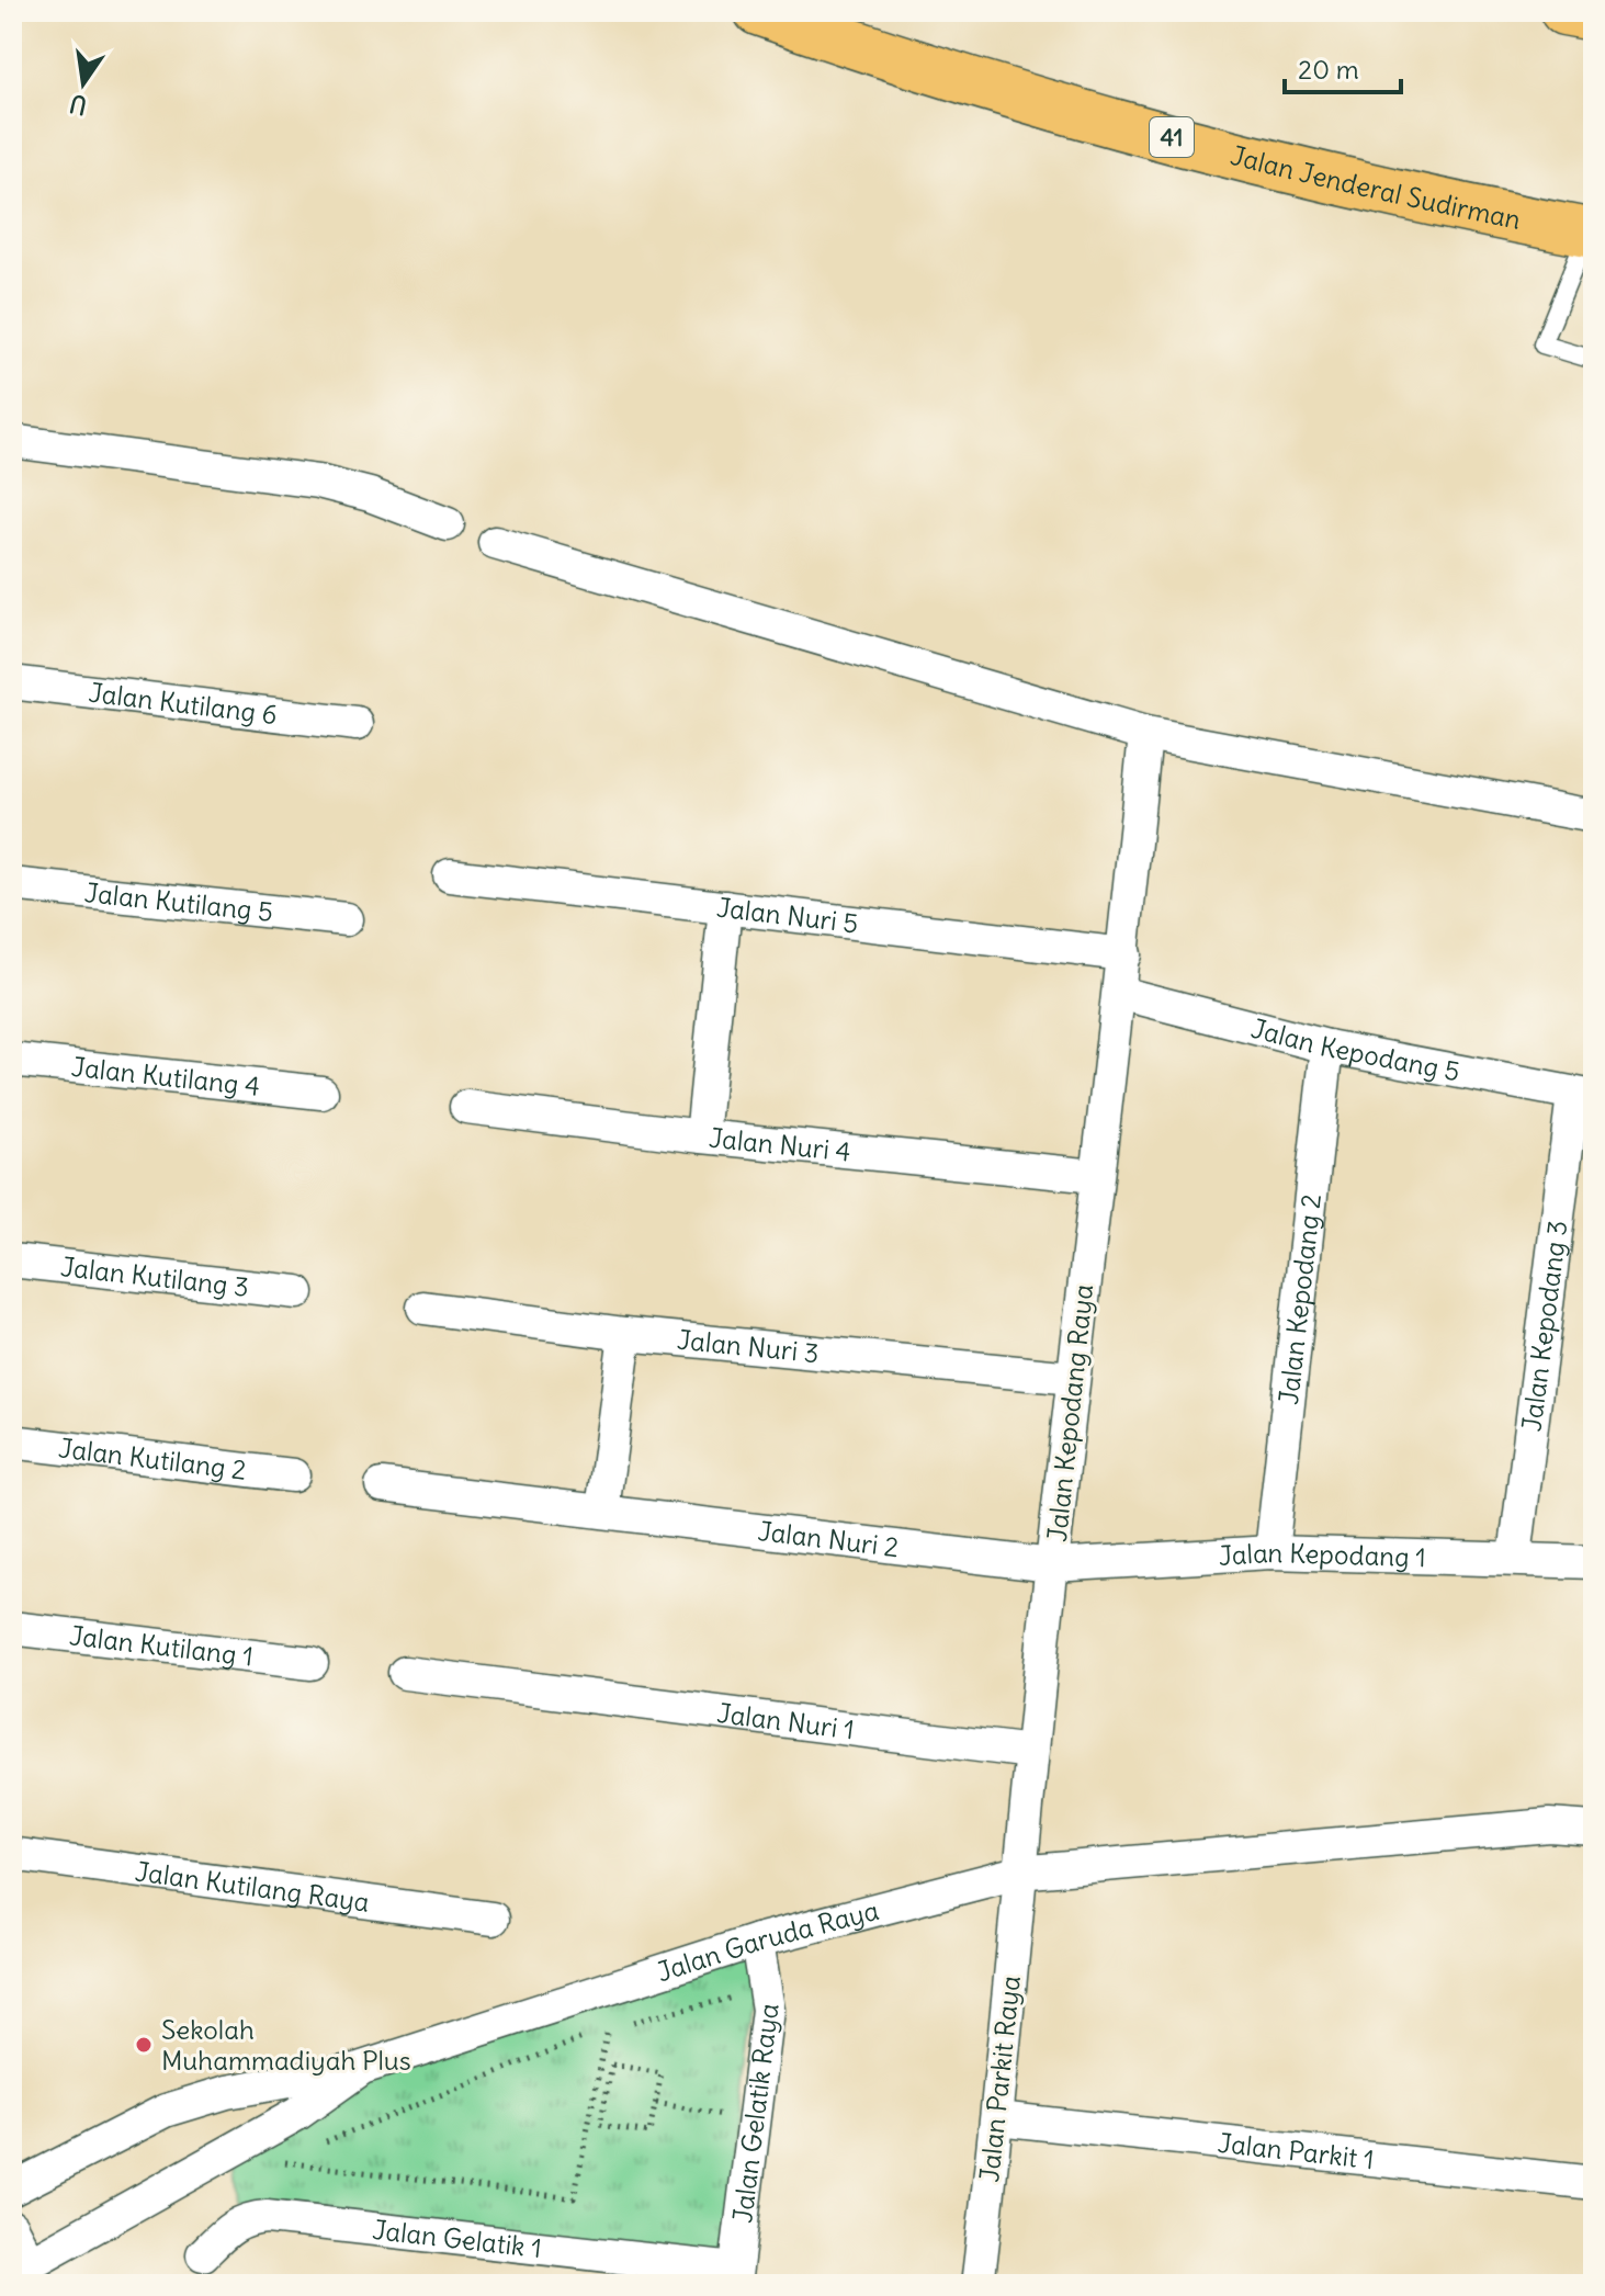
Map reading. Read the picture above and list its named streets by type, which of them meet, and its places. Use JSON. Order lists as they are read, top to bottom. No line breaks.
{"streets":{"highway":["41","Jalan Jenderal Sudirman"],"street":["Jalan Kutilang 6","Jalan Kutilang 5","Jalan Nuri 5","Jalan Kepodang 5","Jalan Kutilang 4","Jalan Nuri 4","Jalan Kutilang 3","Jalan Kepodang 2","Jalan Kepodang 3","Jalan Nuri 3","Jalan Kepodang Raya","Jalan Kutilang 2","Jalan Nuri 2","Jalan Kepodang 1","Jalan Kutilang 1","Jalan Nuri 1","Jalan Kutilang Raya","Jalan Garuda Raya","Jalan Parkit Raya","Jalan Gelatik Raya","Jalan Parkit 1","Jalan Gelatik 1"]},"crossings":[["Jalan Nuri 5","Jalan Kepodang Raya"],["Jalan Kepodang 5","Jalan Kepodang 2"],["Jalan Kepodang 5","Jalan Kepodang 3"],["Jalan Kepodang 5","Jalan Kepodang Raya"],["Jalan Nuri 4","Jalan Kepodang Raya"],["Jalan Kepodang 2","Jalan Kepodang 1"],["Jalan Kepodang 3","Jalan Kepodang 1"],["Jalan Nuri 3","Jalan Kepodang Raya"],["Jalan Kepodang Raya","Jalan Nuri 2"],["Jalan Kepodang Raya","Jalan Kepodang 1"],["Jalan Kepodang Raya","Jalan Nuri 1"],["Jalan Kepodang Raya","Jalan Garuda Raya"],["Jalan Kepodang Raya","Jalan Parkit Raya"],["Jalan Nuri 2","Jalan Kepodang 1"],["Jalan Garuda Raya","Jalan Parkit Raya"],["Jalan Garuda Raya","Jalan Gelatik Raya"],["Jalan Parkit Raya","Jalan Parkit 1"],["Jalan Gelatik Raya","Jalan Gelatik 1"]],"places":["Sekolah Muhammadiyah Plus"],"scale_bar":"20 m","north":"bottom"}
